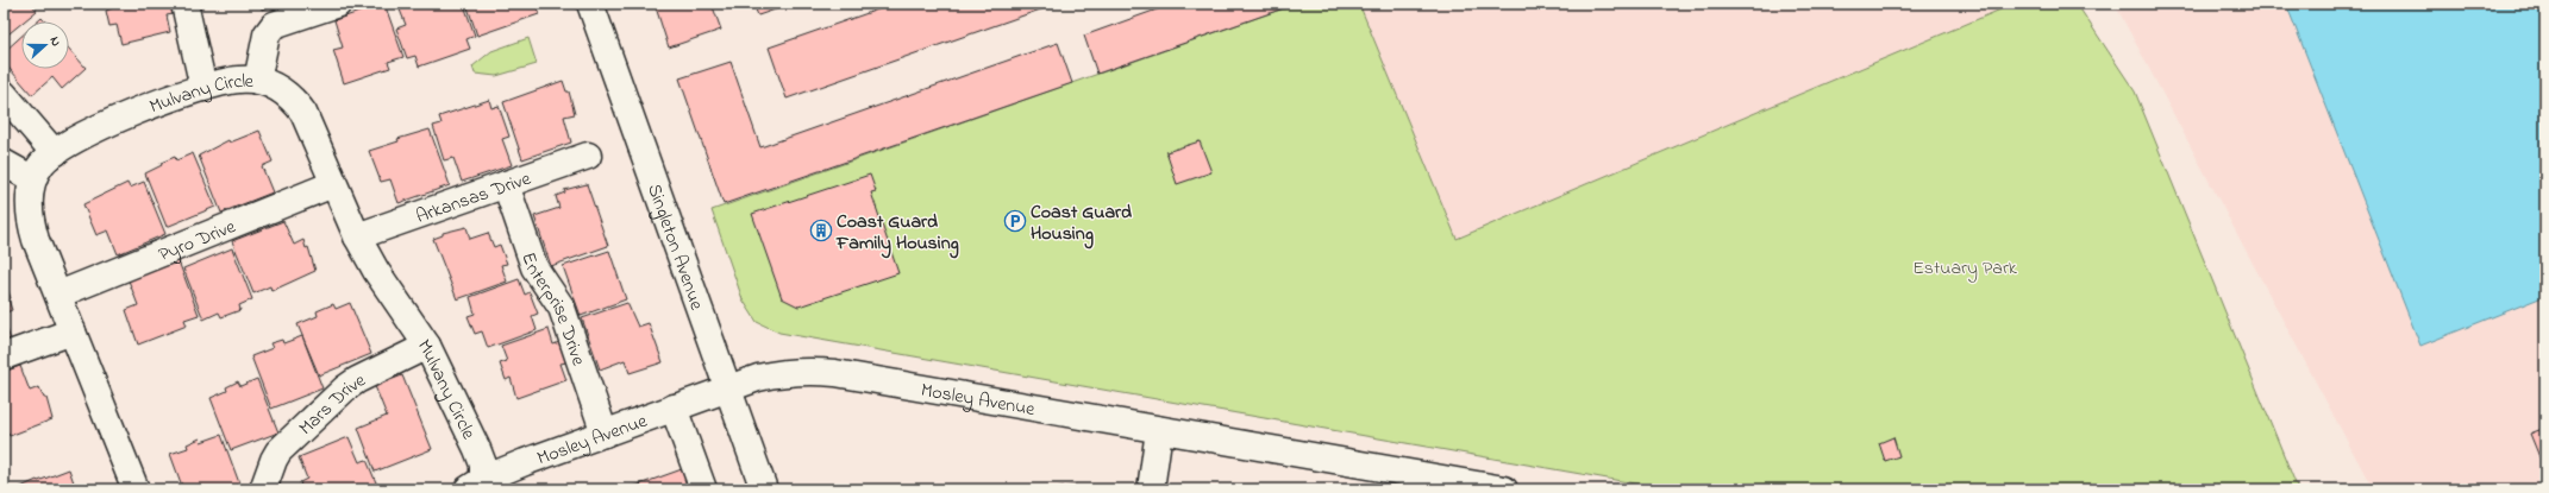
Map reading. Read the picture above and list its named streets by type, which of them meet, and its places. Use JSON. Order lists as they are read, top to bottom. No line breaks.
{"streets":{"street":["Mulvany Circle","Arkansas Drive","Pyro Drive","Singleton Avenue","Enterprise Drive","Mosley Avenue","Mars Drive"]},"crossings":[["Mulvany Circle","Arkansas Drive"],["Mulvany Circle","Pyro Drive"],["Mulvany Circle","Mosley Avenue"],["Mulvany Circle","Mars Drive"],["Arkansas Drive","Enterprise Drive"],["Singleton Avenue","Mosley Avenue"],["Enterprise Drive","Mosley Avenue"]],"parks":["Estuary Park"],"places":{"parking":["Coast Guard Housing"],"building":["Coast Guard Family Housing"]},"north":"right"}
